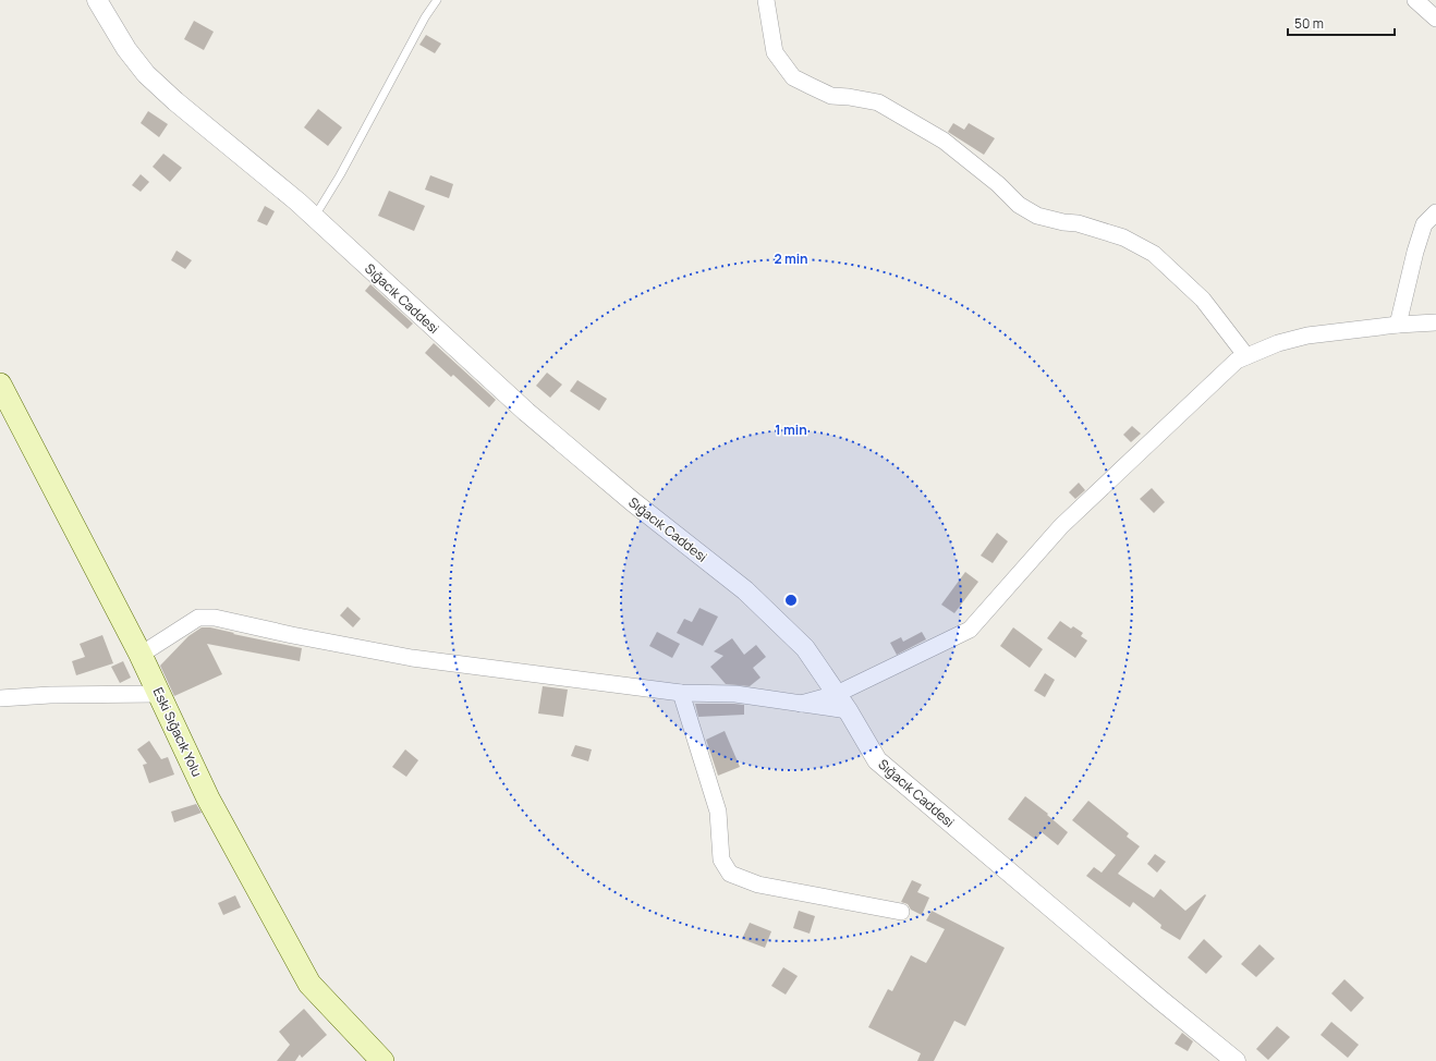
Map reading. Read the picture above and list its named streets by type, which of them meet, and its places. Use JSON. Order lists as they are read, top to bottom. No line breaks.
{"streets":{"main road":["Eski Sığacık Yolu"],"street":["Sığacık Caddesi"]},"scale_bar":"50 m","rings":["2 min","1 min"]}
